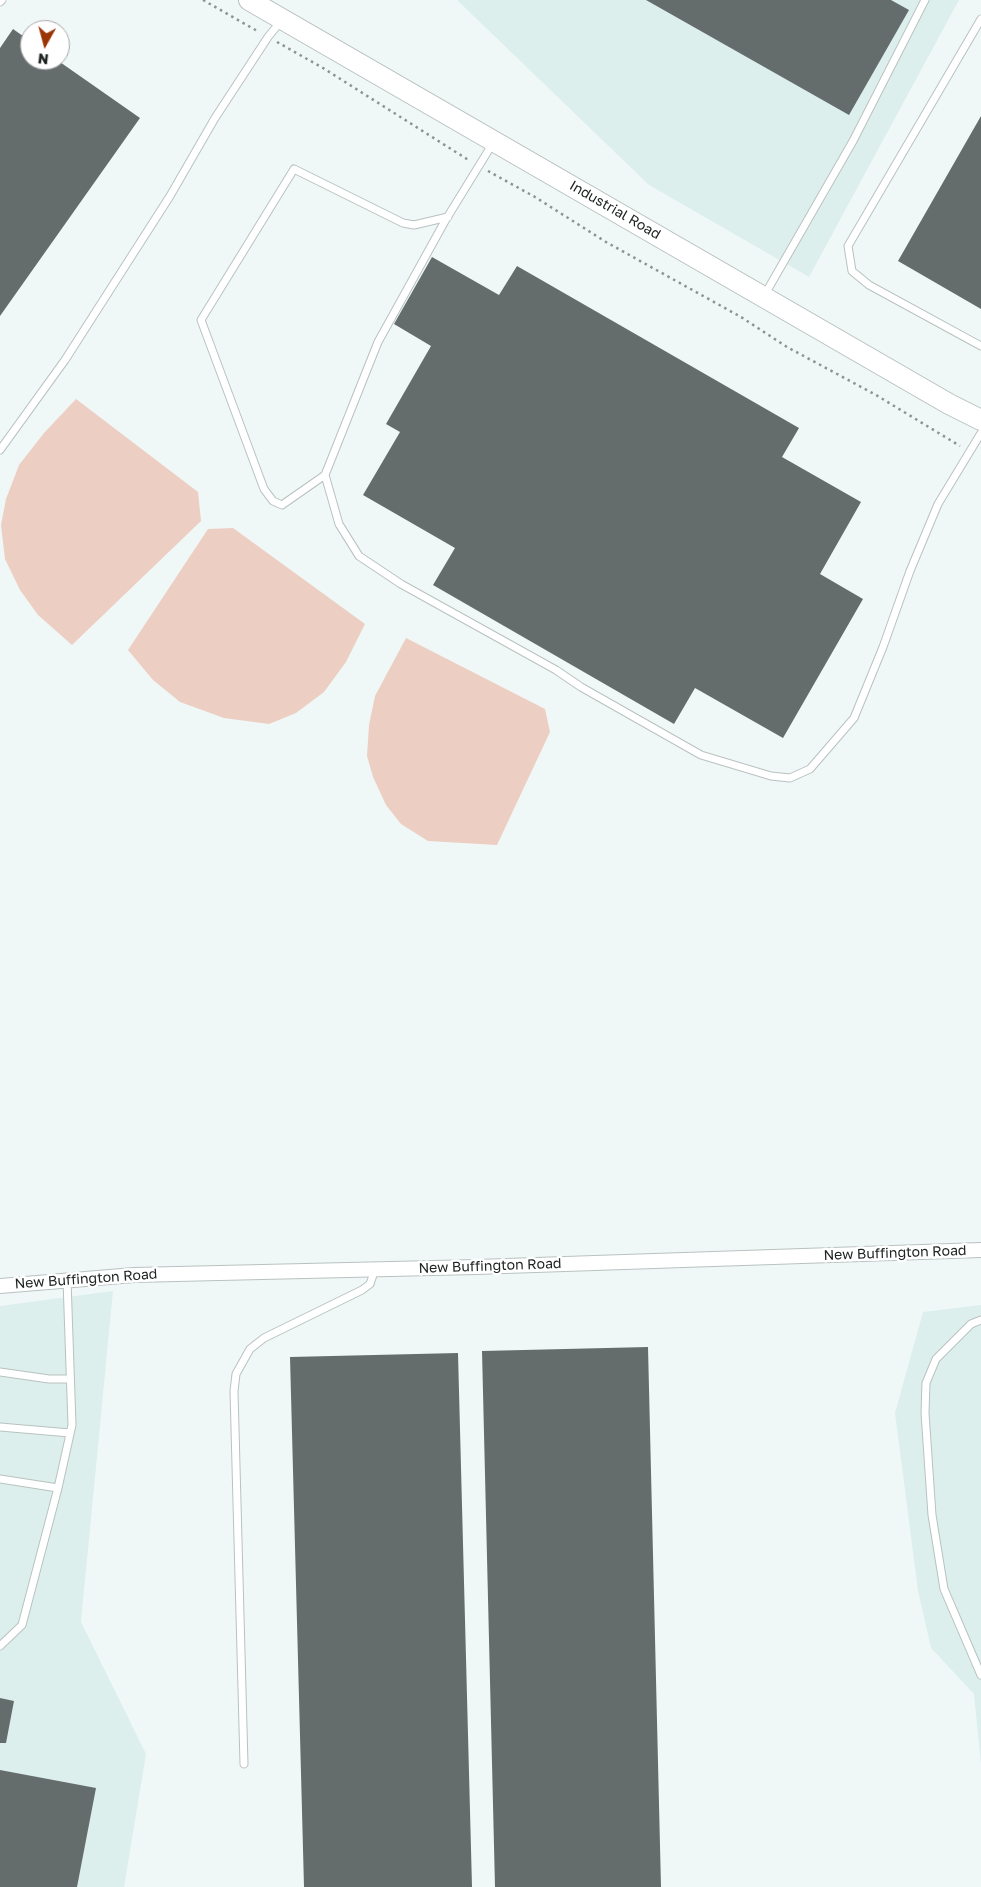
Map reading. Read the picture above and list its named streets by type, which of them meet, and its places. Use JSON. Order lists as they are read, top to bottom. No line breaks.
{"streets":{"main road":["Industrial Road"],"street":["New Buffington Road"]},"north":"bottom"}
